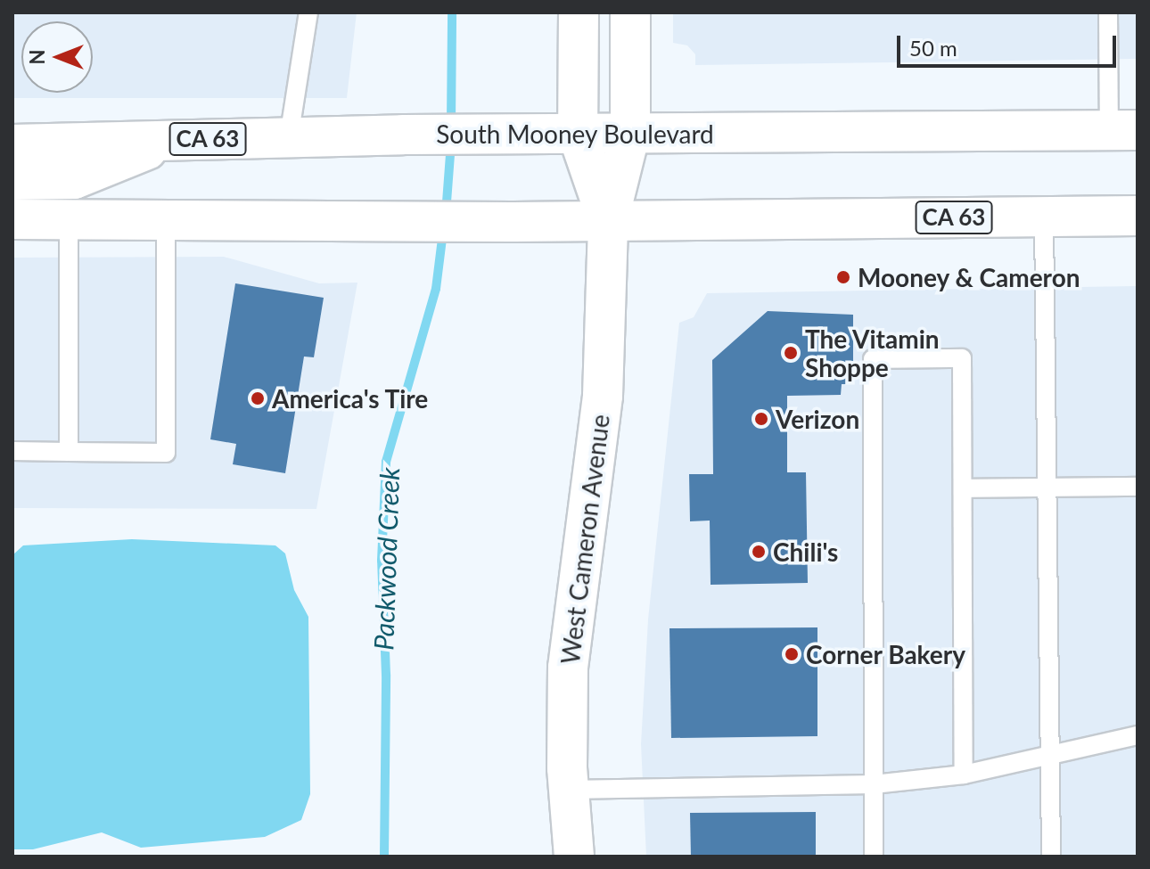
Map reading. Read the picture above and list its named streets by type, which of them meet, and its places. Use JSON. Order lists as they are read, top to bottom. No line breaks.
{"streets":{"main road":["South Mooney Boulevard","CA 63","West Cameron Avenue"]},"crossings":[["South Mooney Boulevard","West Cameron Avenue"],["CA 63","West Cameron Avenue"]],"water":["Packwood Creek"],"places":["Mooney & Cameron","The Vitamin Shoppe","America's Tire","Verizon","Chili's","Corner Bakery"],"scale_bar":"50 m","north":"left"}
